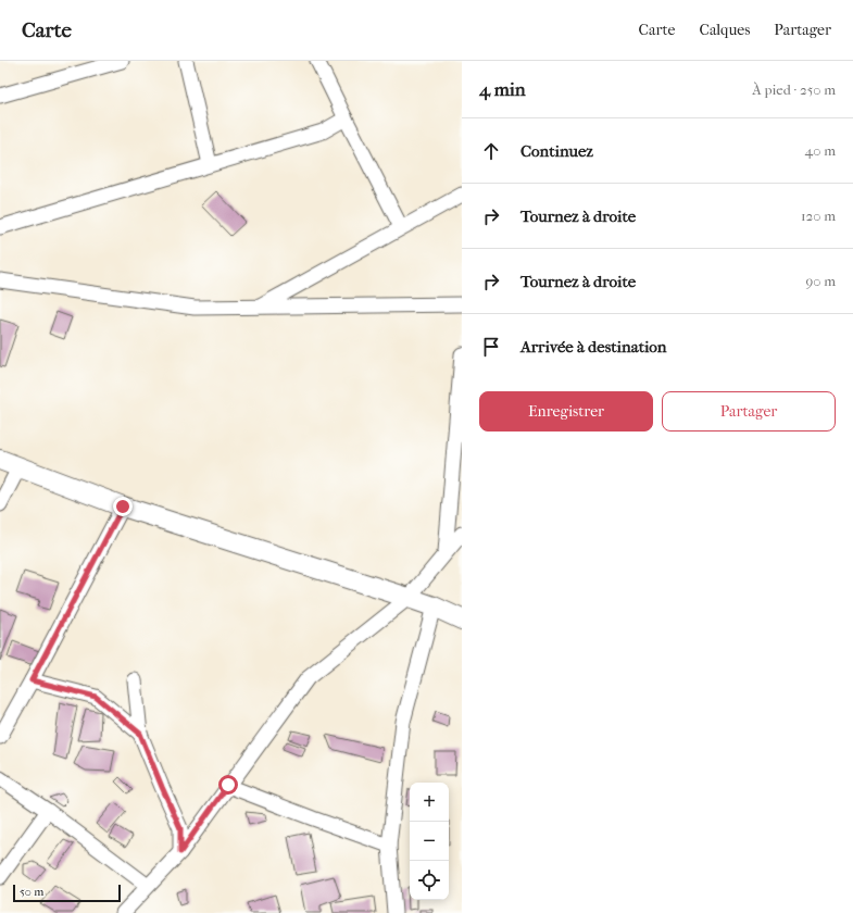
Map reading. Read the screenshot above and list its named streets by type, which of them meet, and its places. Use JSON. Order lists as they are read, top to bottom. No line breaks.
{"scale_bar":"50 m","page":{"header":"Carte","nav":["Carte","Calques","Partager"],"heading":["4 min","À pied · 250 m"],"list":[["Continuez","40 m"],["Tournez à droite","120 m"],["Tournez à droite","90 m"],"Arrivée à destination"],"buttons":["Enregistrer","Partager"],"map_buttons":["+","−"],"scale":"50 m"}}
